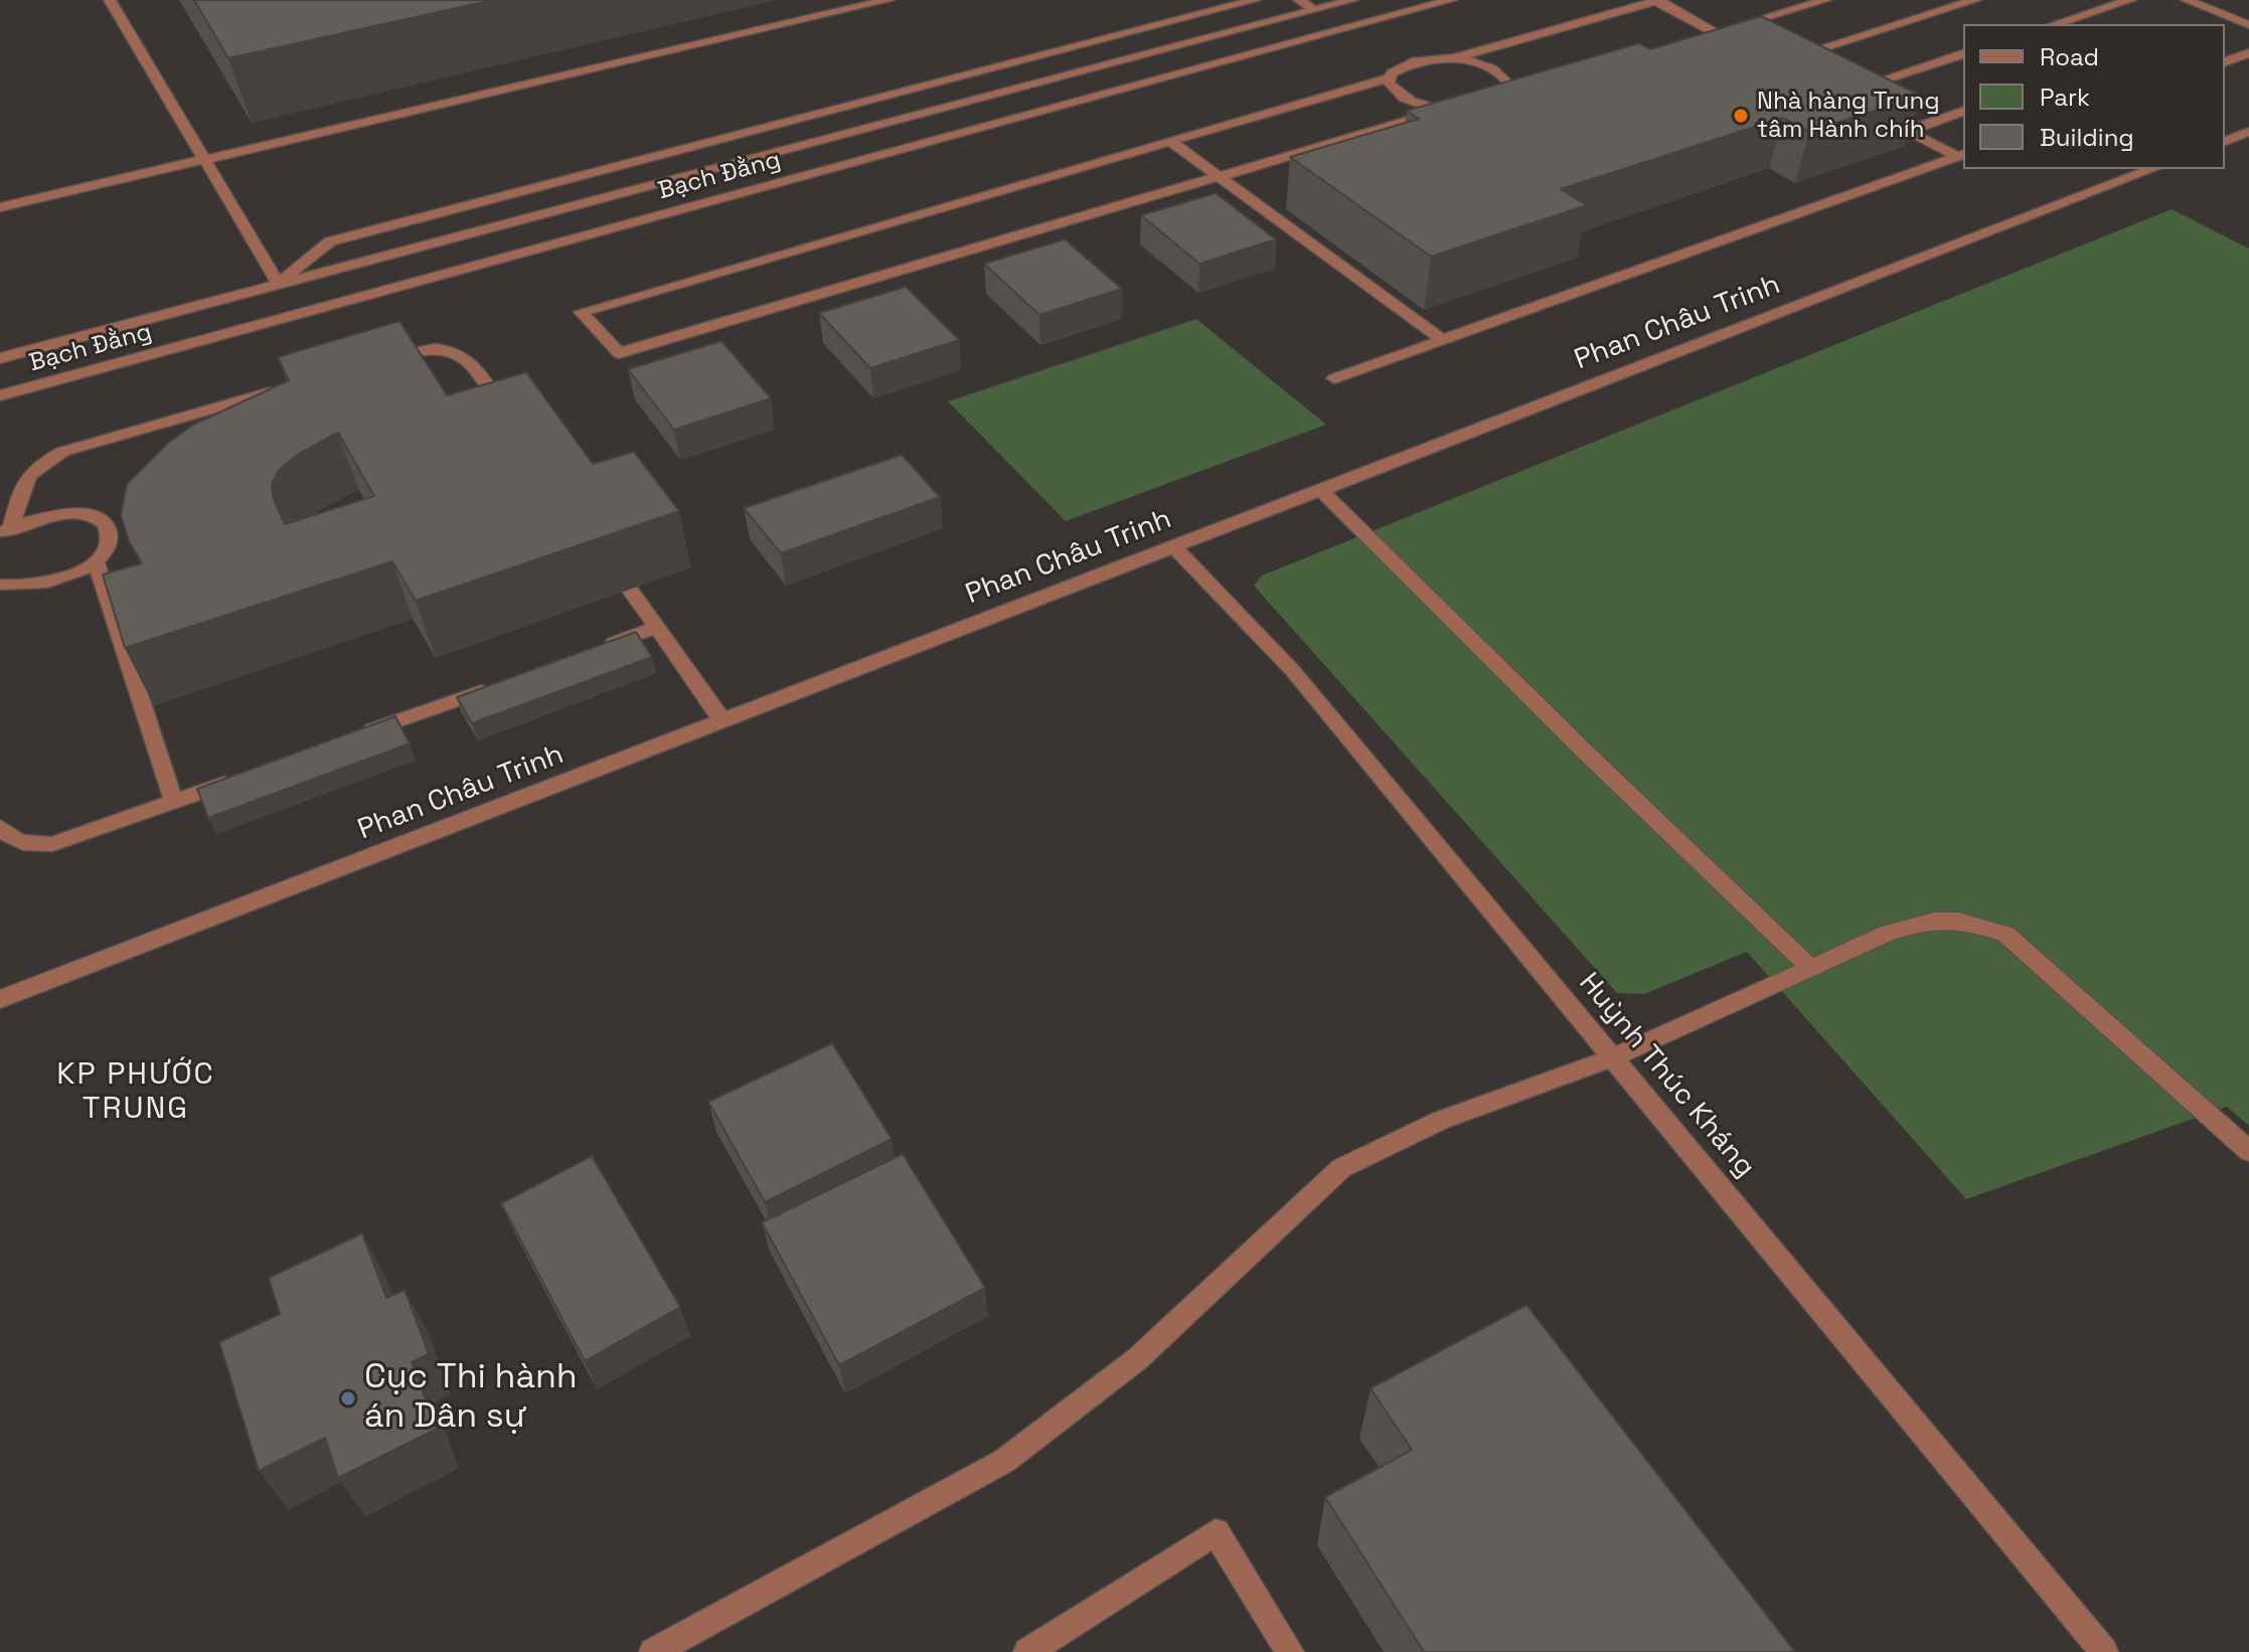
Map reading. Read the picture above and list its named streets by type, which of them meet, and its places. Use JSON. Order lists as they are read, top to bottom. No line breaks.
{"streets":{"street":["Bạch Đằng","Phan Châu Trinh","Huỳnh Thúc Kháng"]},"crossings":[["Phan Châu Trinh","Huỳnh Thúc Kháng"]],"districts":["KP PHƯỚC TRUNG"],"places":["Nhà hàng Trung tâm Hành chíh","Cục Thi hành án Dân sự"],"legend":["Road","Park","Building"]}
